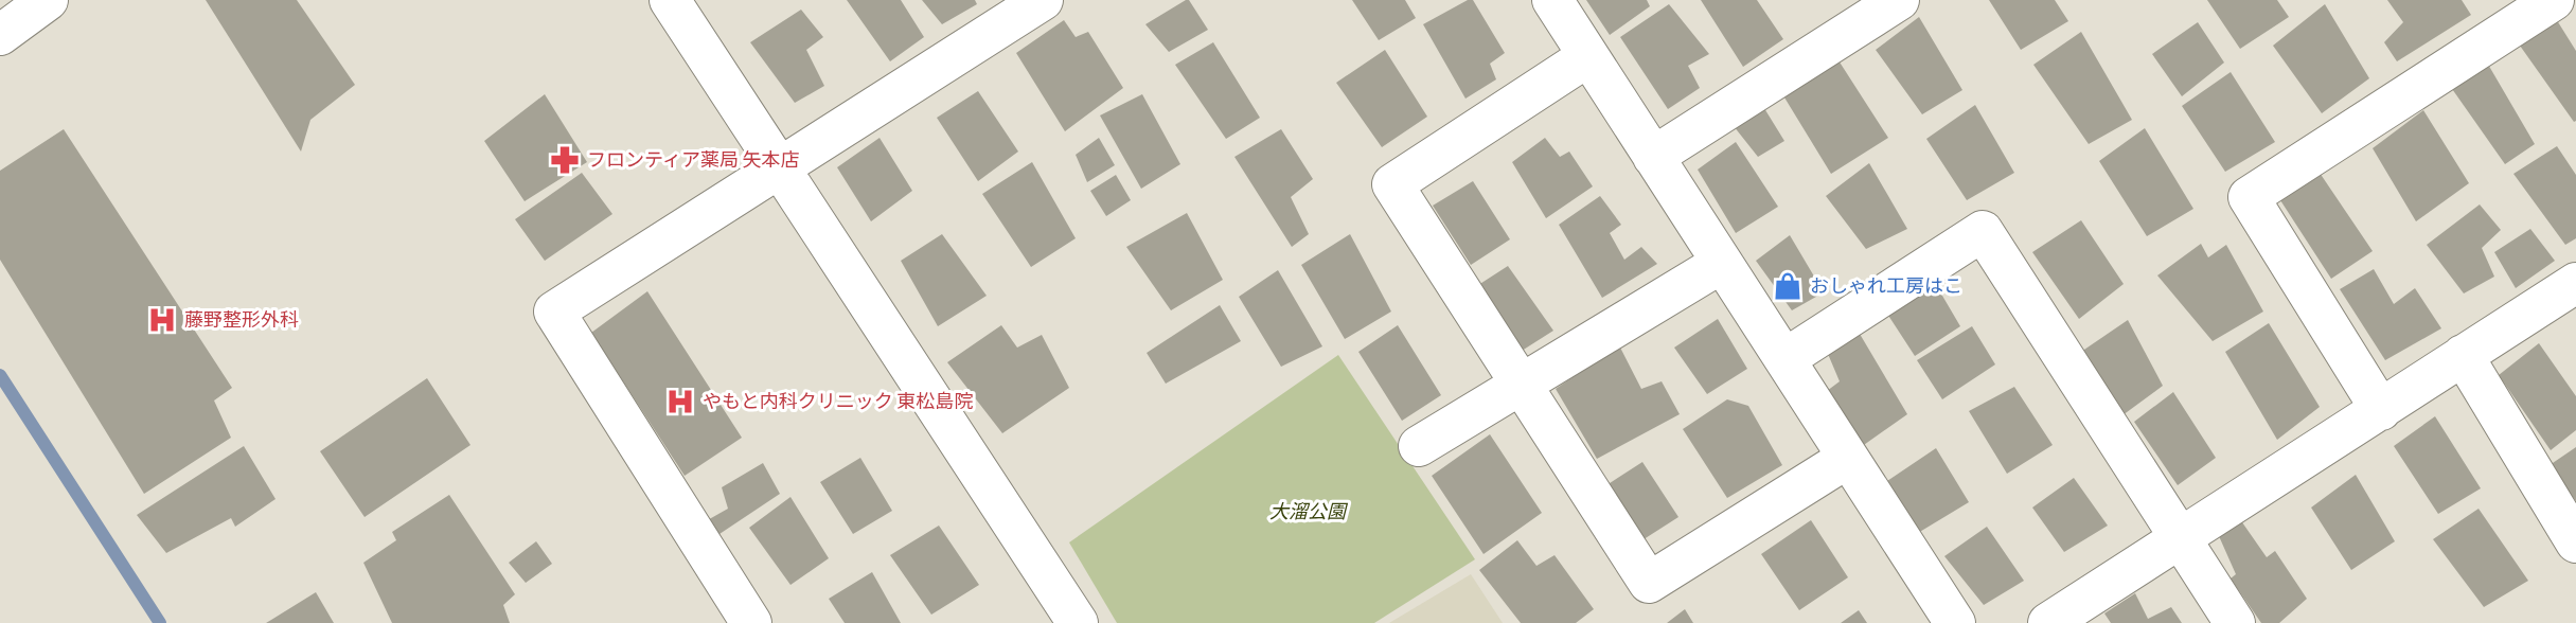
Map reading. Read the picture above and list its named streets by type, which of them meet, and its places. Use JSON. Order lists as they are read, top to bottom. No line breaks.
{"parks":["大溜公園"],"places":{"pharmacy":["フロンティア薬局 矢本店"],"shop":["おしゃれ工房はこ"],"hospital":["藤野整形外科","やもと内科クリニック 東松島院"]}}
